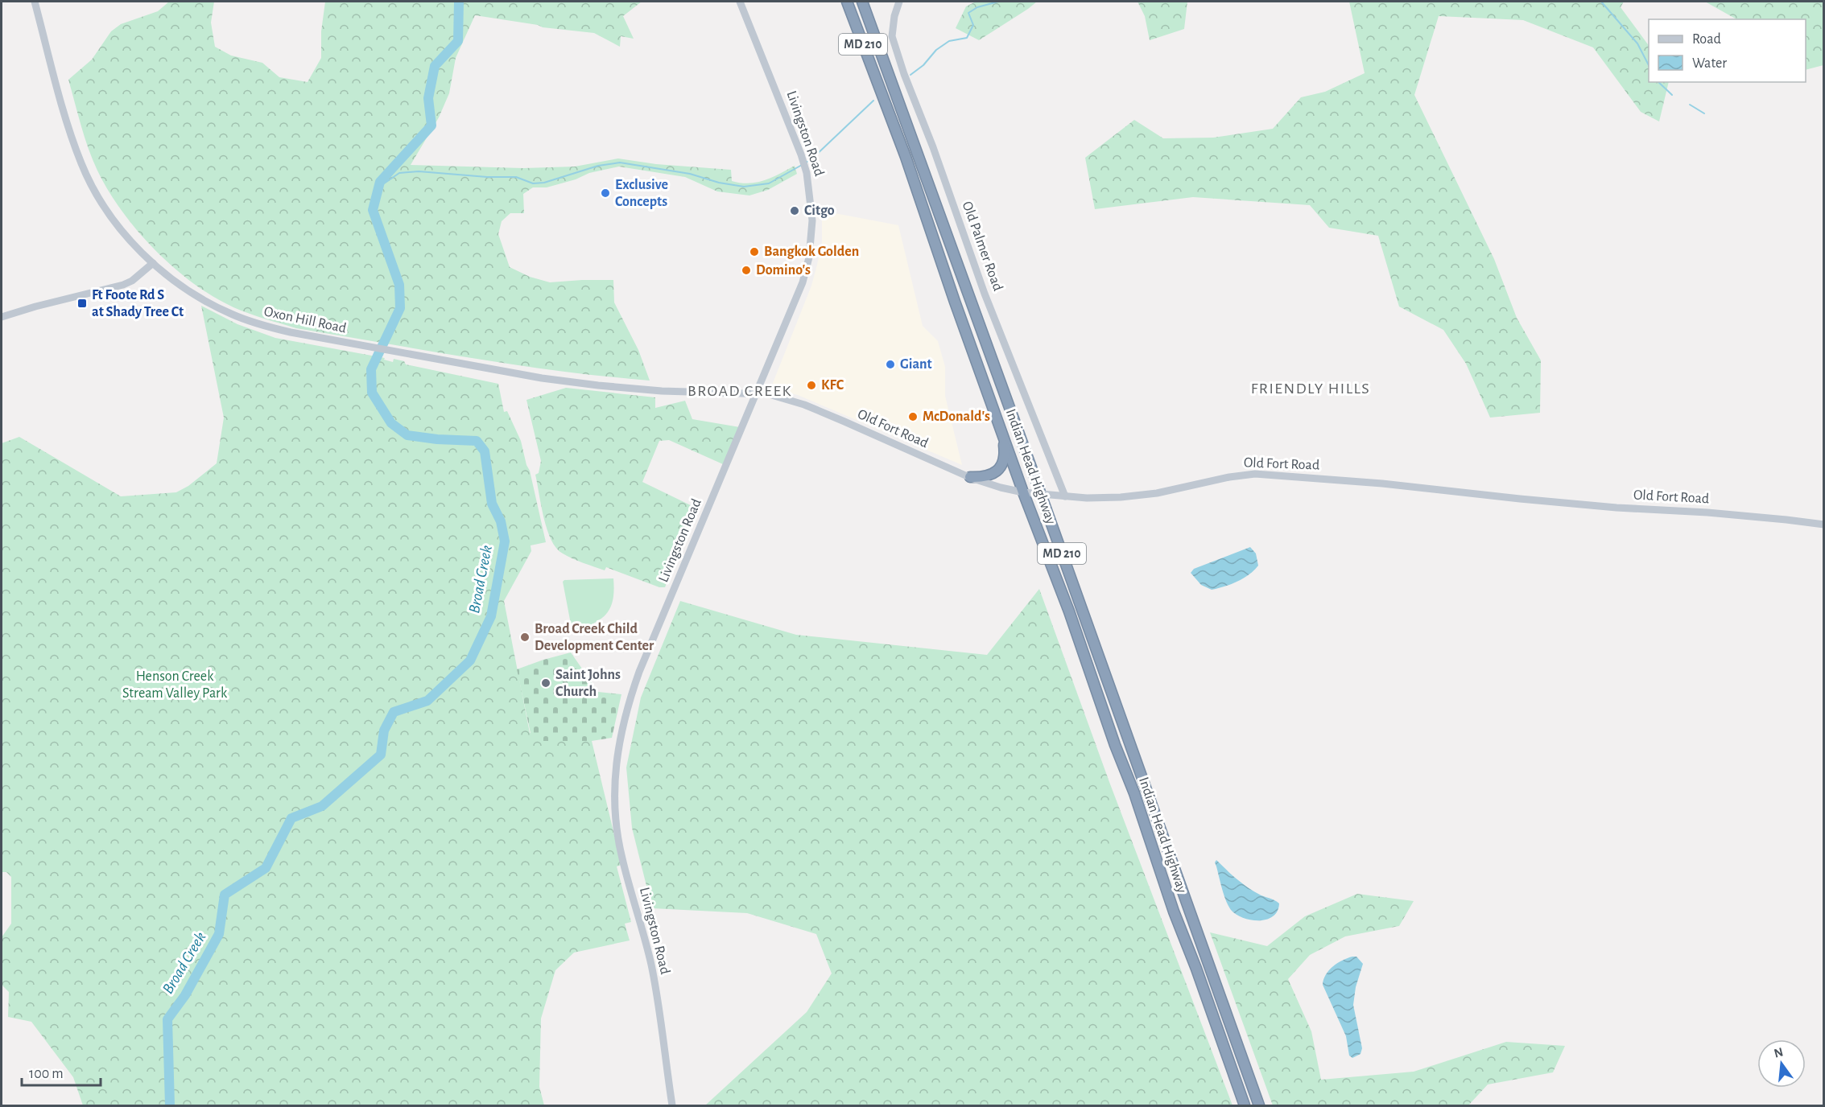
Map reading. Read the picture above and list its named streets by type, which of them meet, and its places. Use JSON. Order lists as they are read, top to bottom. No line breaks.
{"streets":{"highway":["MD 210","Indian Head Highway"],"main road":["Livingston Road","Old Palmer Road","Oxon Hill Road","Old Fort Road"]},"crossings":[["Livingston Road","Oxon Hill Road"],["Livingston Road","Old Fort Road"],["Old Palmer Road","Old Fort Road"],["Oxon Hill Road","Old Fort Road"],["Old Fort Road","Indian Head Highway"]],"districts":["FRIENDLY HILLS","BROAD CREEK"],"water":["Broad Creek"],"parks":["Henson Creek Stream Valley Park"],"places":{"other":["Exclusive Concepts","Citgo","Bangkok Golden","Domino's","Giant","KFC","McDonald's","Broad Creek Child Development Center","Saint Johns Church"],"transit":["Ft Foote Rd S at Shady Tree Ct"]},"legend":["Road","Water"],"scale_bar":"100 m","north":"top"}
